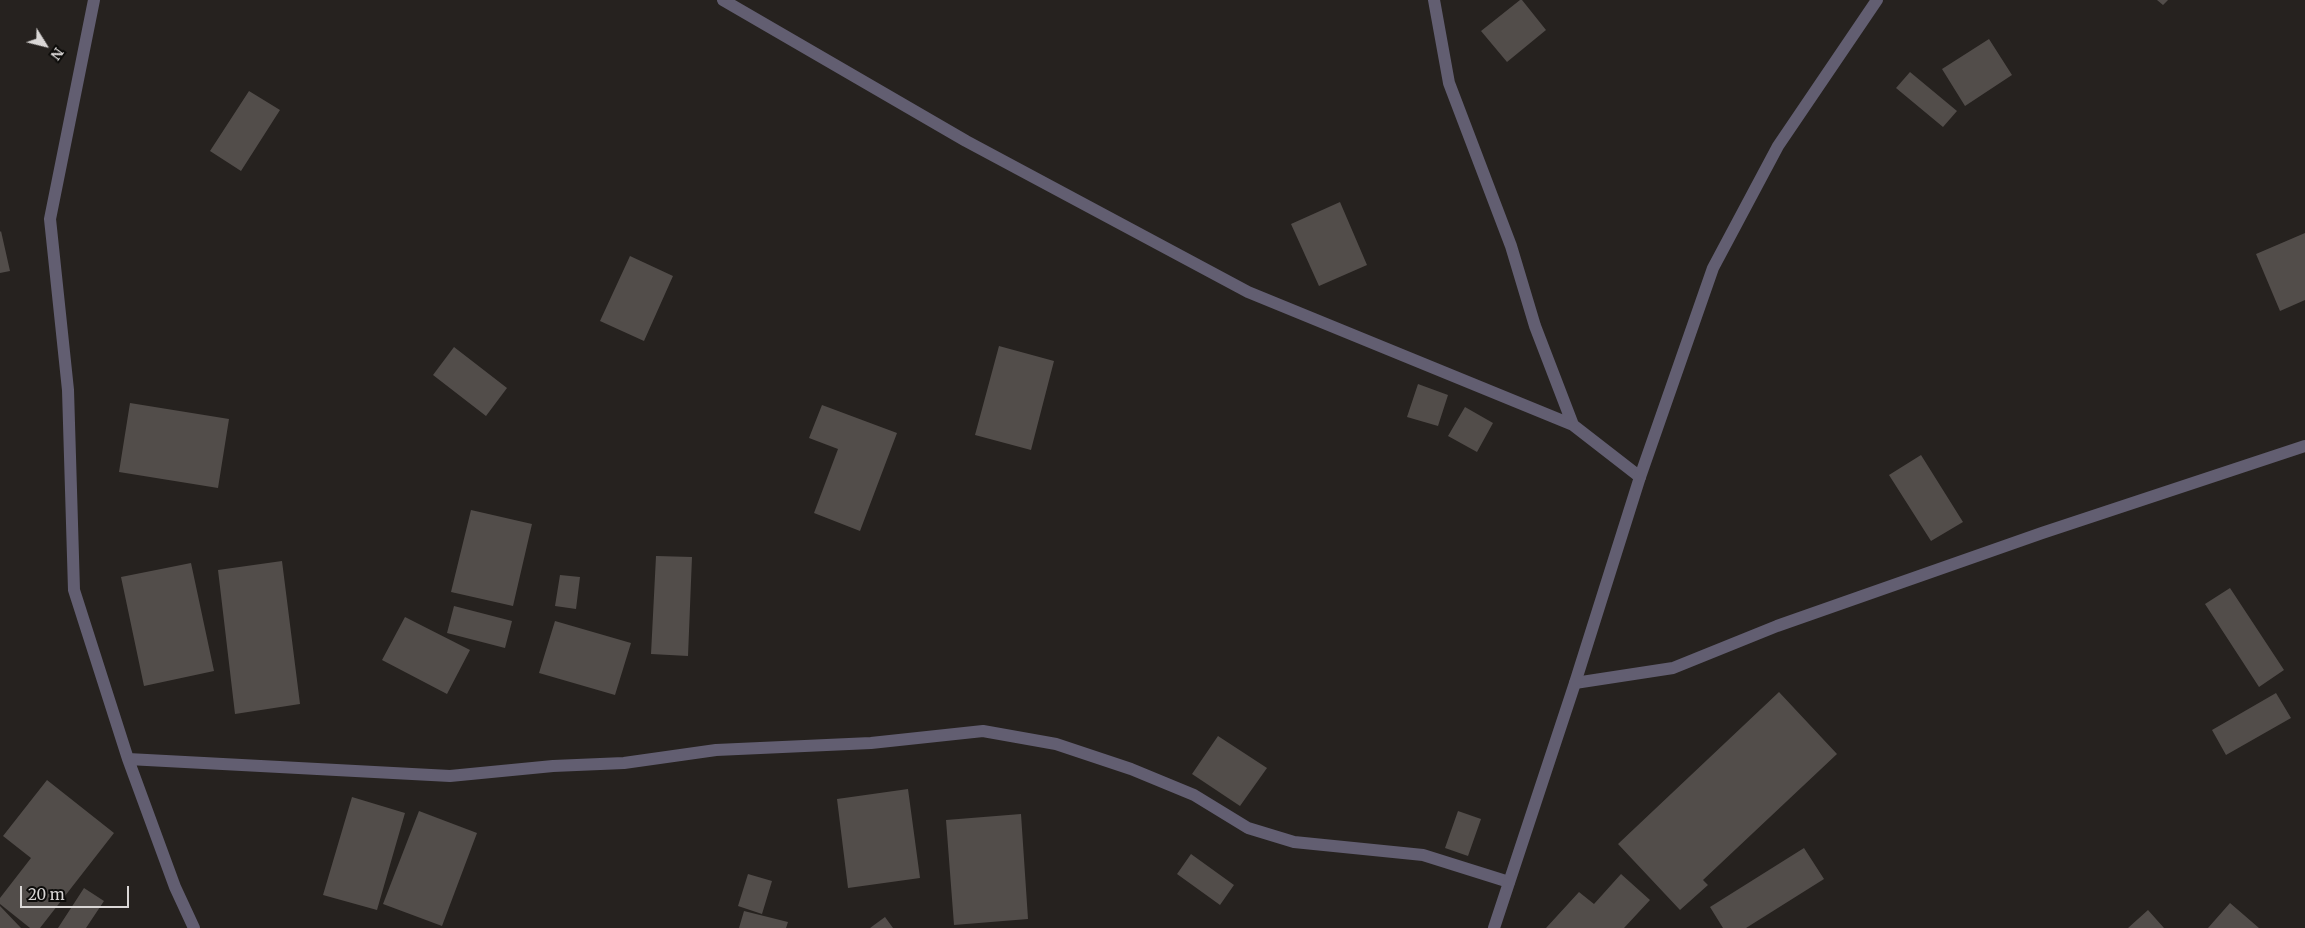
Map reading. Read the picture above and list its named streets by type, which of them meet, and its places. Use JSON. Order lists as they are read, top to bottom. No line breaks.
{"scale_bar":"20 m","north":"bottom right"}
